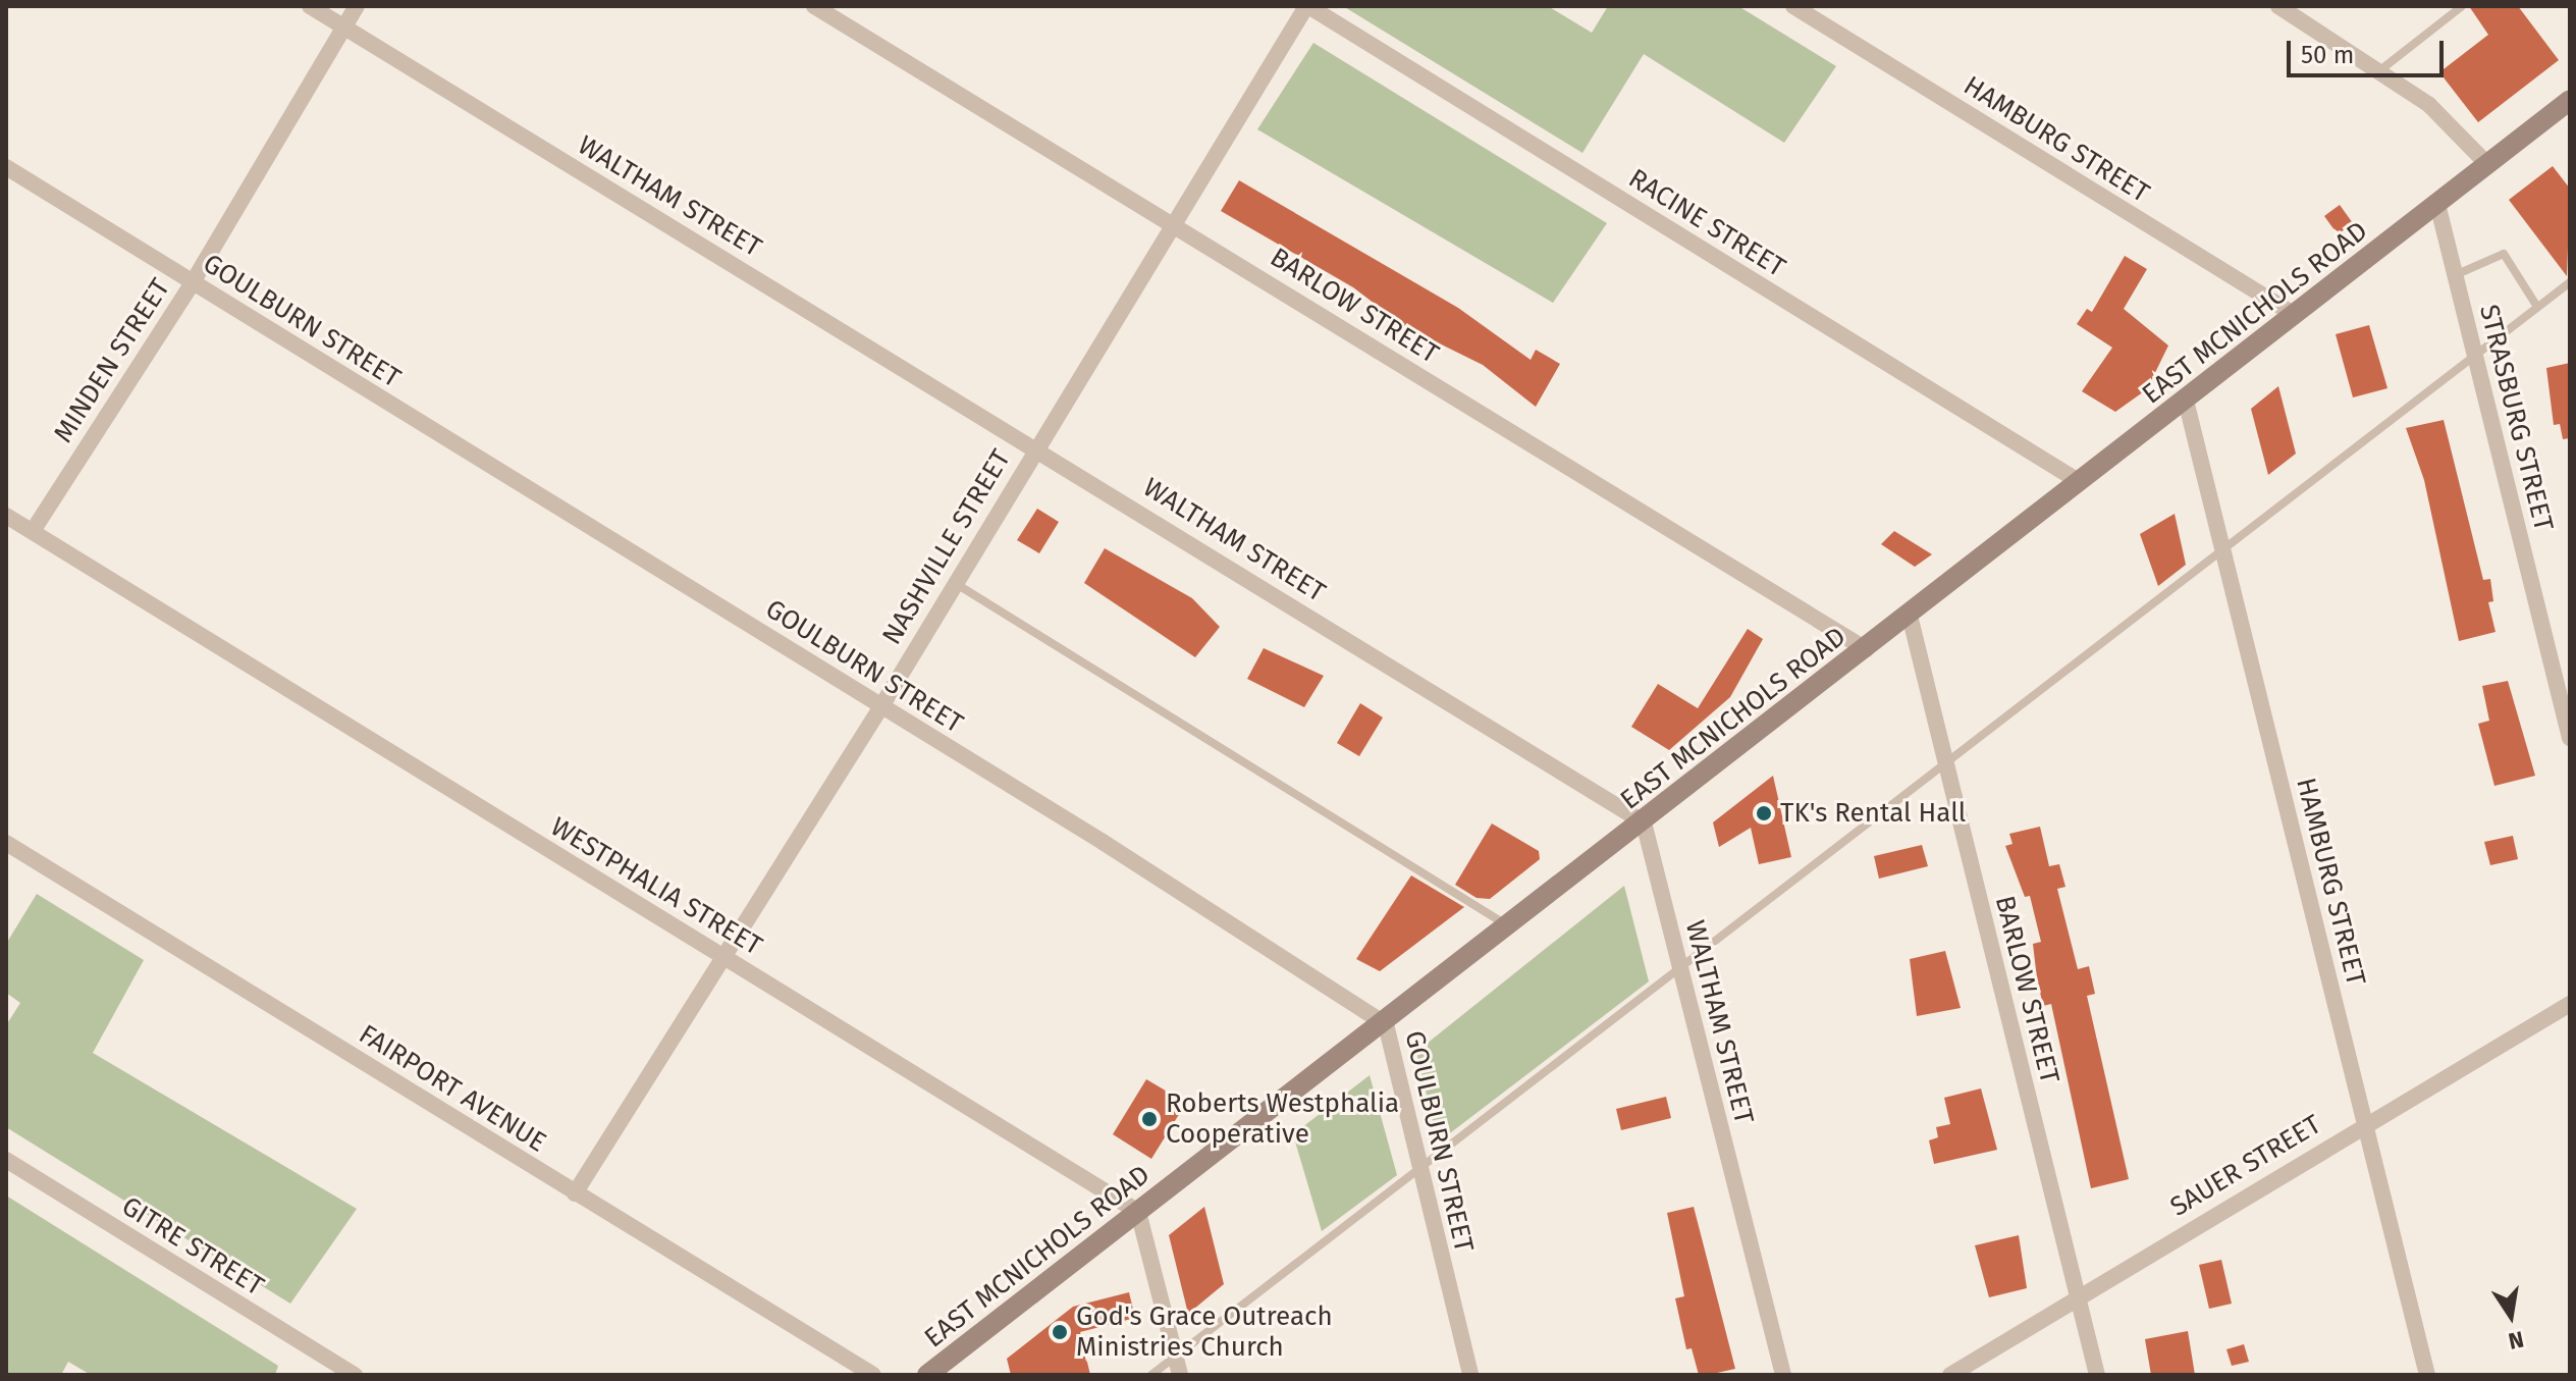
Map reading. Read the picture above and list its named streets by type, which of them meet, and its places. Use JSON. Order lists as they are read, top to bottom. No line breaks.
{"streets":{"street":["HAMBURG STREET","WALTHAM STREET","RACINE STREET","BARLOW STREET","EAST MCNICHOLS ROAD","GOULBURN STREET","MINDEN STREET","STRASBURG STREET","NASHVILLE STREET","WESTPHALIA STREET","FAIRPORT AVENUE","SAUER STREET","GITRE STREET"]},"crossings":[["HAMBURG STREET","EAST MCNICHOLS ROAD"],["HAMBURG STREET","SAUER STREET"],["WALTHAM STREET","EAST MCNICHOLS ROAD"],["WALTHAM STREET","MINDEN STREET"],["WALTHAM STREET","NASHVILLE STREET"],["RACINE STREET","EAST MCNICHOLS ROAD"],["RACINE STREET","NASHVILLE STREET"],["BARLOW STREET","EAST MCNICHOLS ROAD"],["BARLOW STREET","NASHVILLE STREET"],["BARLOW STREET","SAUER STREET"],["EAST MCNICHOLS ROAD","GOULBURN STREET"],["EAST MCNICHOLS ROAD","STRASBURG STREET"],["EAST MCNICHOLS ROAD","WESTPHALIA STREET"],["GOULBURN STREET","MINDEN STREET"],["GOULBURN STREET","NASHVILLE STREET"],["MINDEN STREET","WESTPHALIA STREET"],["NASHVILLE STREET","WESTPHALIA STREET"],["NASHVILLE STREET","FAIRPORT AVENUE"]],"places":["TK's Rental Hall","Roberts Westphalia Cooperative","God's Grace Outreach Ministries Church"],"scale_bar":"50 m","north":"bottom"}
